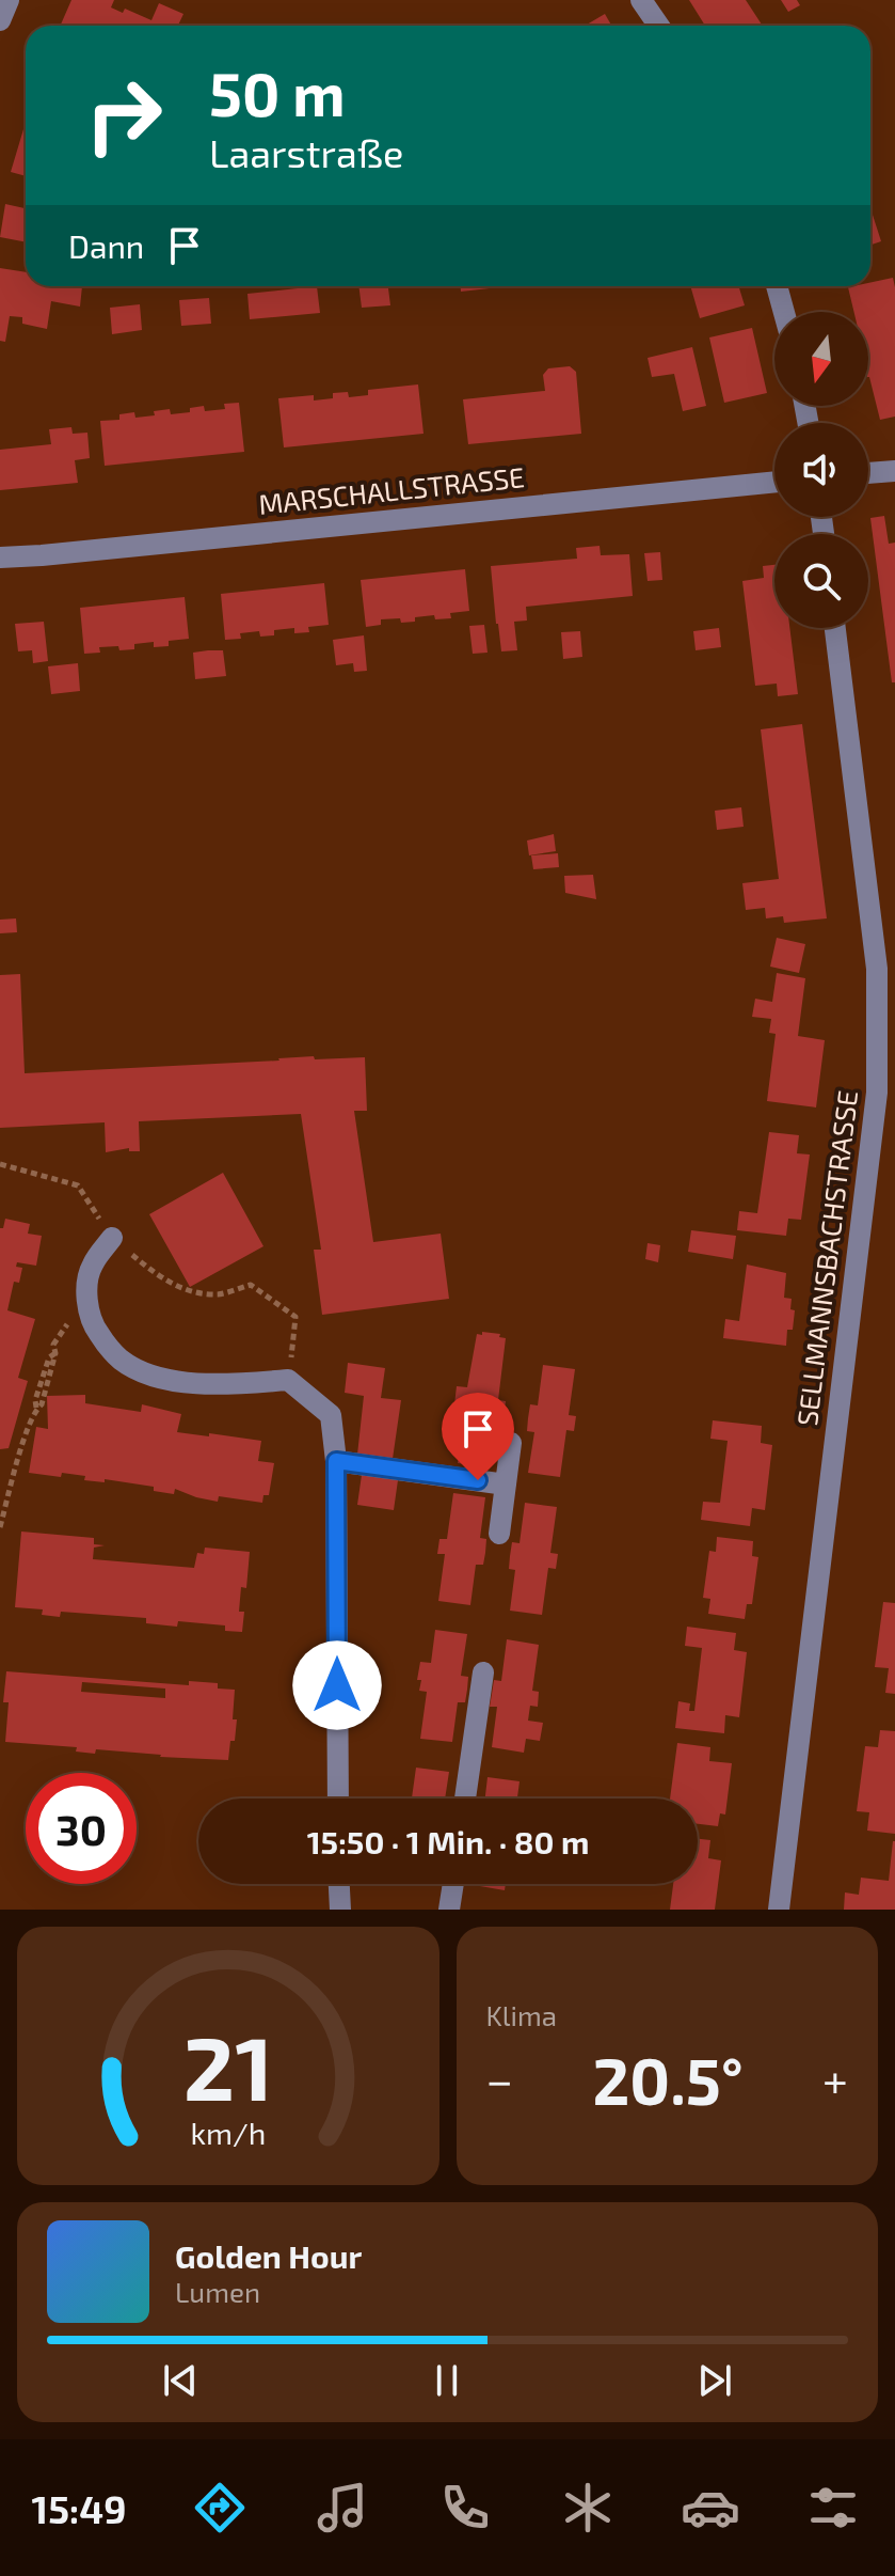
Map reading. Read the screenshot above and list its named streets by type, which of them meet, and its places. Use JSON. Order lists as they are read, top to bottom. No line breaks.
{"streets":{"street":["MARSCHALLSTRASSE","SELLMANNSBACHSTRASSE"]},"north":"bottom","page":{"turn":["50 m","Laarstraße"],"then":"Dann","limit":"30","trip":"15:50 · 1 Min. · 80 m","tile":"Klima","heat":["−","20.5°","+"],"song":["Golden Hour","Lumen"],"tabs":"15:49","gauge":["21","km/h"]}}
